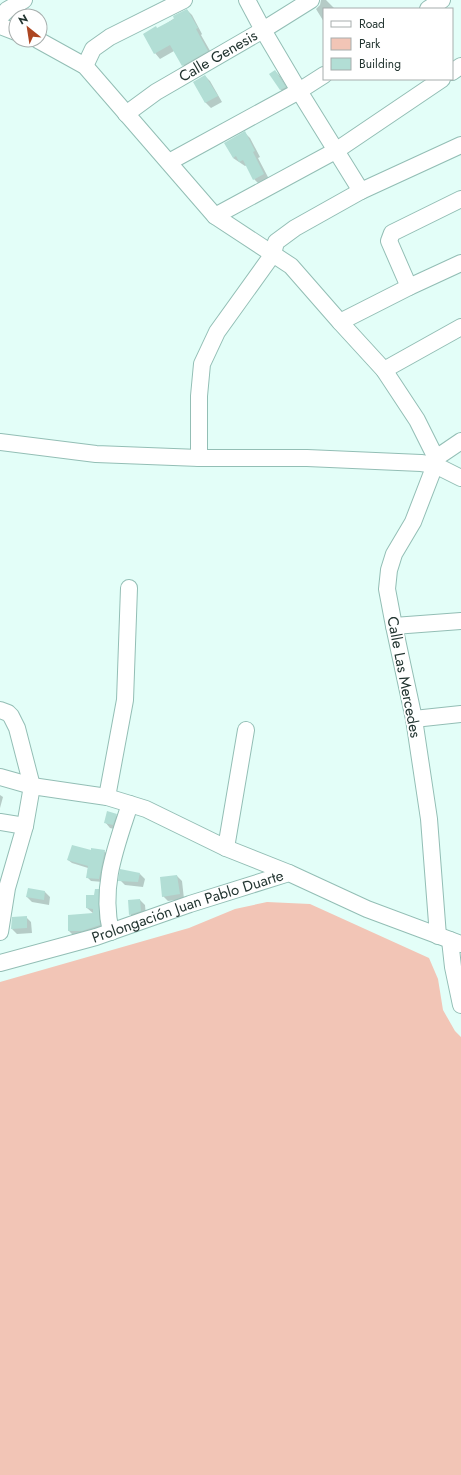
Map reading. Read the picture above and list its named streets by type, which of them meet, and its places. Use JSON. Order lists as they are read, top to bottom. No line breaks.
{"streets":{"street":["Calle Genesis","Calle Las Mercedes","Prolongación Juan Pablo Duarte"]},"crossings":[["Calle Las Mercedes","Prolongación Juan Pablo Duarte"]],"legend":["Road","Park","Building"],"north":"top left"}
